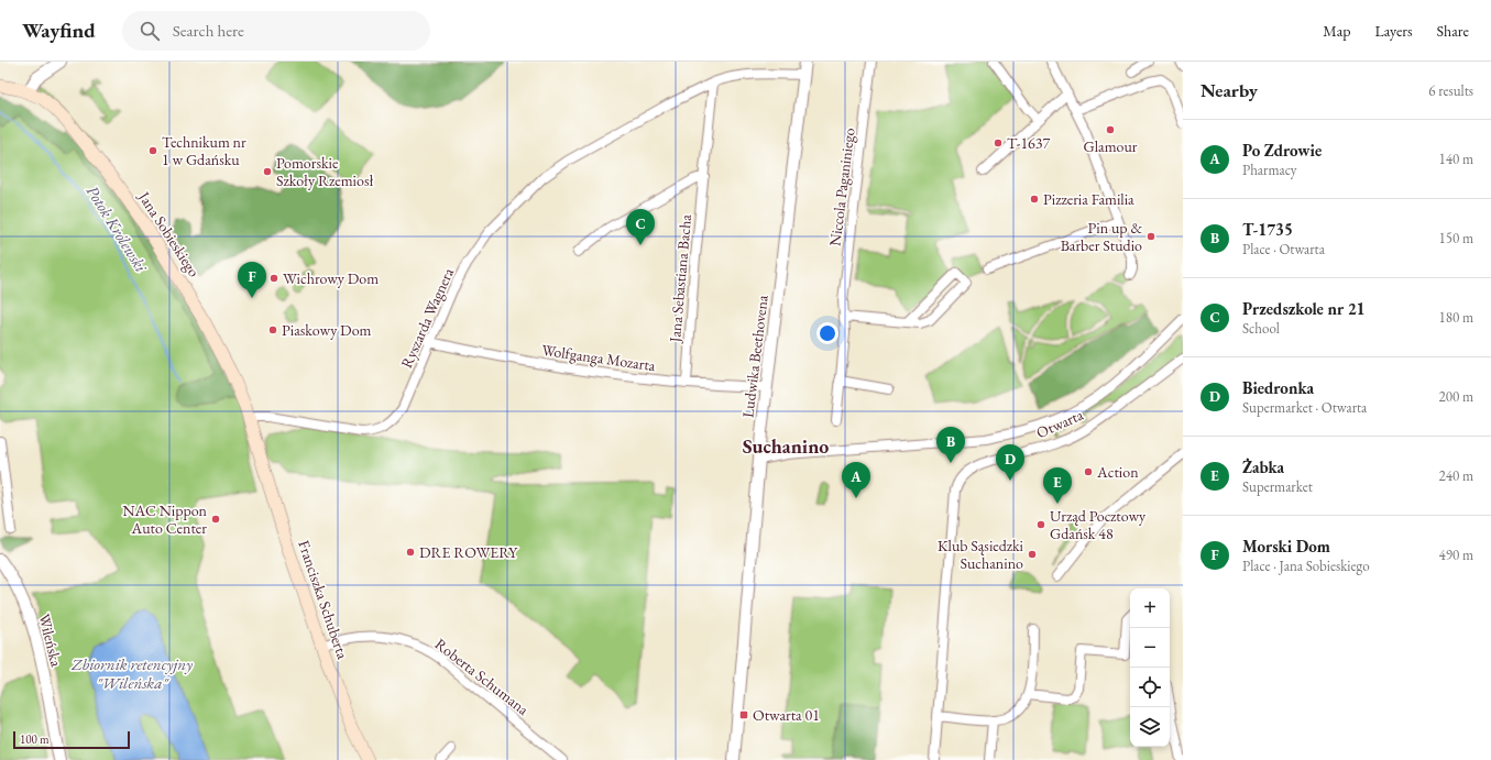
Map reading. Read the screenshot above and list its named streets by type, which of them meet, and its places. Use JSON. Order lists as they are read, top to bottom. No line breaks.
{"streets":{"main road":["Jana Sobieskiego","Franciszka Schuberta"],"street":["Niccola Paganiniego","Jana Sebastiana Bacha","Ryszarda Wagnera","Ludwika Beethovena","Wolfganga Mozarta","Otwarta","Wileńska","Roberta Schumana"]},"crossings":[["Jana Sobieskiego","Ryszarda Wagnera"],["Jana Sobieskiego","Franciszka Schuberta"],["Jana Sebastiana Bacha","Ryszarda Wagnera"],["Jana Sebastiana Bacha","Wolfganga Mozarta"],["Ryszarda Wagnera","Ludwika Beethovena"],["Ryszarda Wagnera","Wolfganga Mozarta"],["Ludwika Beethovena","Wolfganga Mozarta"],["Franciszka Schuberta","Roberta Schumana"]],"districts":["Suchanino"],"water":["Potok Królewski","Zbiornik retencyjny \"Wileńska\""],"places":{"other":["Glamour","T-1637","Technikum nr 1 w Gdańsku","Pomorskie Szkoły Rzemiosł","Pizzeria Familia","Pin up & Barber Studio","Wichrowy Dom","Piaskowy Dom","Action","NAC Nippon Auto Center","Urząd Pocztowy Gdańsk 48","DRE ROWERY","Klub Sąsiedzki Suchanino"],"transit":["Otwarta 01"]},"scale_bar":"100 m","page":{"header":"Wayfind","search":"Search here","nav":["Map","Layers","Share"],"heading":["Nearby","6 results"],"list":[{"mark":"A","name":"Po Zdrowie","note":"Pharmacy","value":"140 m"},{"mark":"B","name":"T-1735","note":"Place · Otwarta","value":"150 m"},{"mark":"C","name":"Przedszkole nr 21","note":"School","value":"180 m"},{"mark":"D","name":"Biedronka","note":"Supermarket · Otwarta","value":"200 m"},{"mark":"E","name":"Żabka","note":"Supermarket","value":"240 m"},{"mark":"F","name":"Morski Dom","note":"Place · Jana Sobieskiego","value":"490 m"}],"pins":["C","F","B","D","A","E"],"map_buttons":["+","−"],"scale":"100 m"}}
